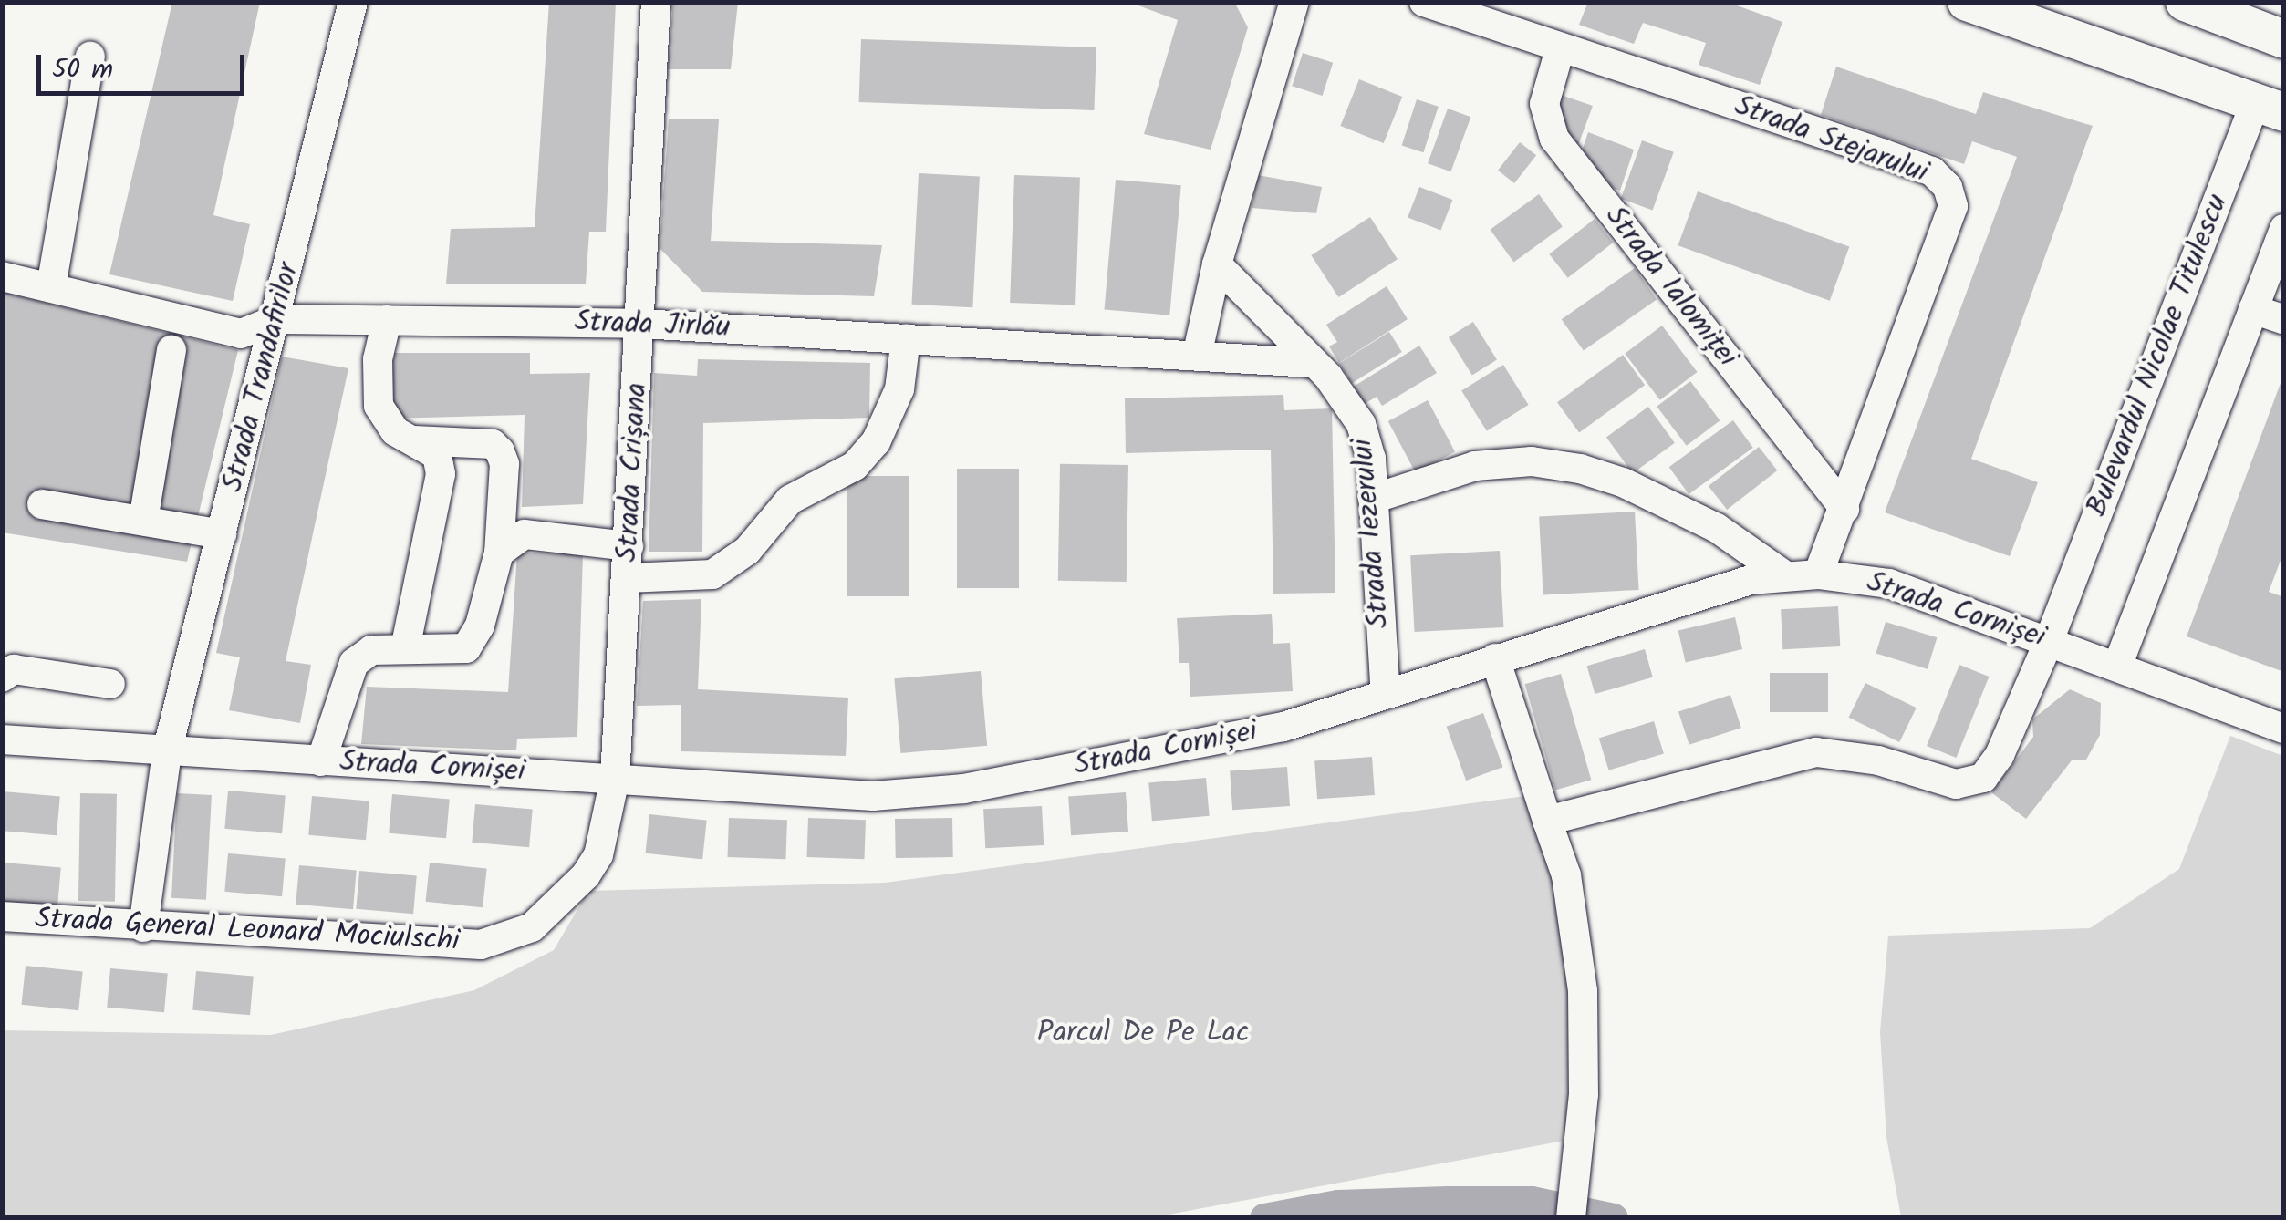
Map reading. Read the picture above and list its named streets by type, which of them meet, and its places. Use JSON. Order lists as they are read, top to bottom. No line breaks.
{"streets":{"street":["Strada Stejarului","Strada Ialomiței","Strada Jirlău","Bulevardul Nicolae Titulescu","Strada Trandafirilor","Strada Crișana","Strada Iezerului","Strada Cornișei","Strada General Leonard Mociulschi"]},"crossings":[["Strada Stejarului","Strada Ialomiței"],["Strada Stejarului","Strada Cornișei"],["Strada Jirlău","Strada Trandafirilor"],["Strada Jirlău","Strada Crișana"],["Strada Jirlău","Strada Iezerului"],["Bulevardul Nicolae Titulescu","Strada Cornișei"],["Strada Trandafirilor","Strada Cornișei"],["Strada Trandafirilor","Strada General Leonard Mociulschi"],["Strada Crișana","Strada Cornișei"],["Strada Crișana","Strada General Leonard Mociulschi"],["Strada Iezerului","Strada Cornișei"],["Strada Cornișei","Strada General Leonard Mociulschi"]],"parks":["Parcul De Pe Lac"],"scale_bar":"50 m"}
